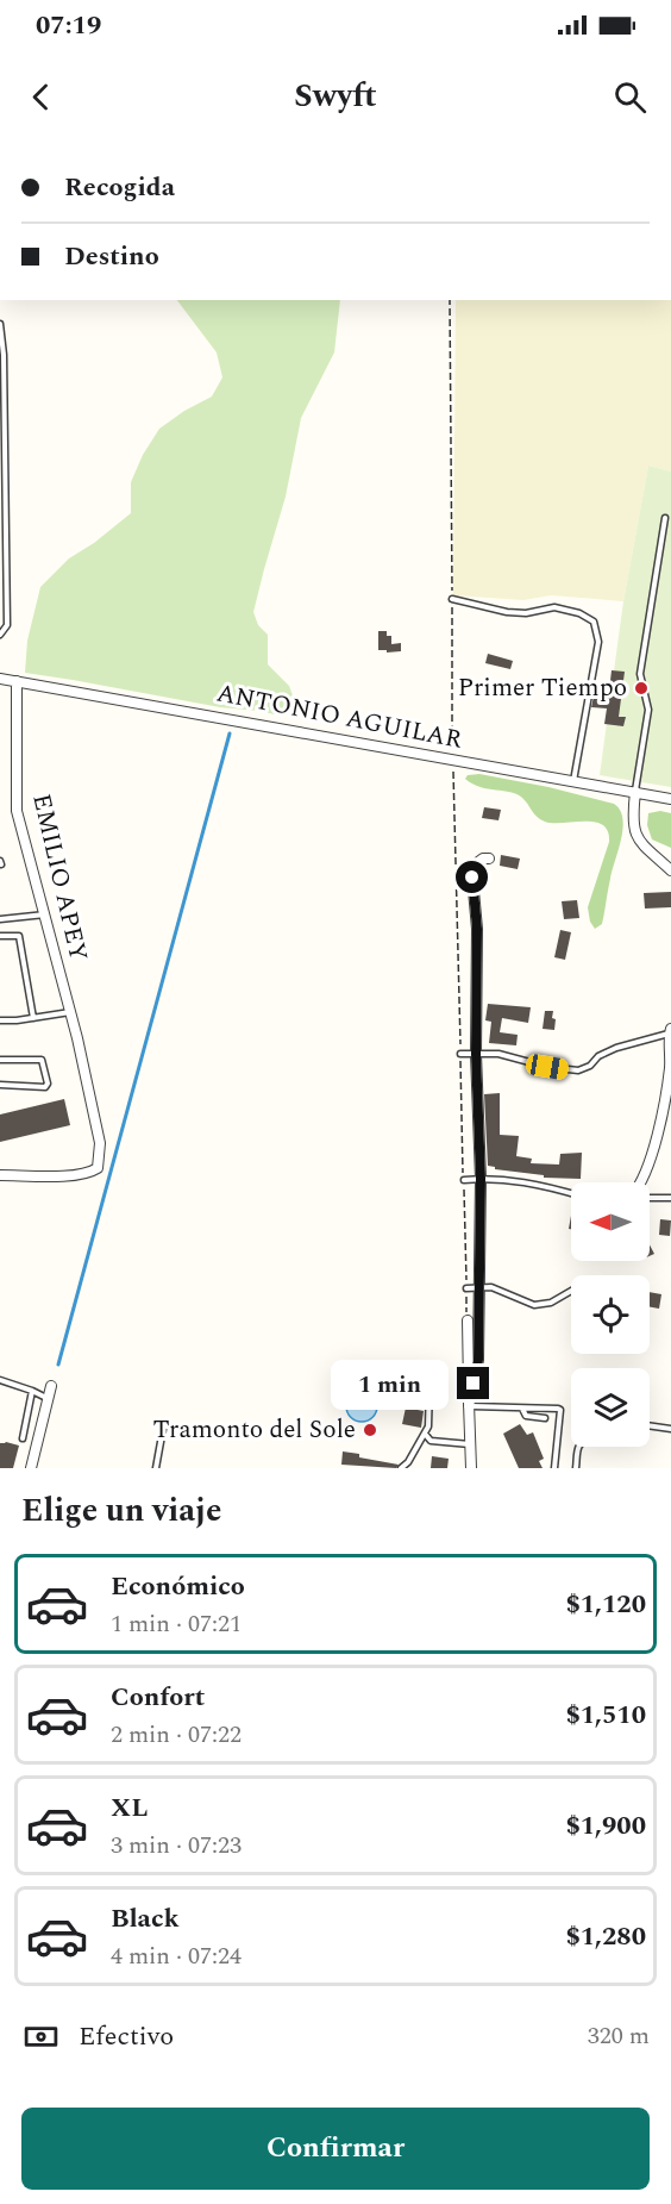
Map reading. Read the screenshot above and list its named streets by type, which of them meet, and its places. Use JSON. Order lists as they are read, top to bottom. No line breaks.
{"streets":{"street":["ANTONIO AGUILAR","EMILIO APEY"]},"crossings":[["ANTONIO AGUILAR","EMILIO APEY"]],"places":["Primer Tiempo","Tramonto del Sole"],"north":"left","page":{"status":"07:19","header":"Swyft","banner":["Recogida","Destino"],"bubble":"1 min","heading":"Elige un viaje","list":[{"name":"Económico","note":"1 min · 07:21","value":"$1,120"},{"name":"Confort","note":"2 min · 07:22","value":"$1,510"},{"name":"XL","note":"3 min · 07:23","value":"$1,900"},{"name":"Black","note":"4 min · 07:24","value":"$1,280"}],"pay":["Efectivo","320 m"],"buttons":"Confirmar"}}
